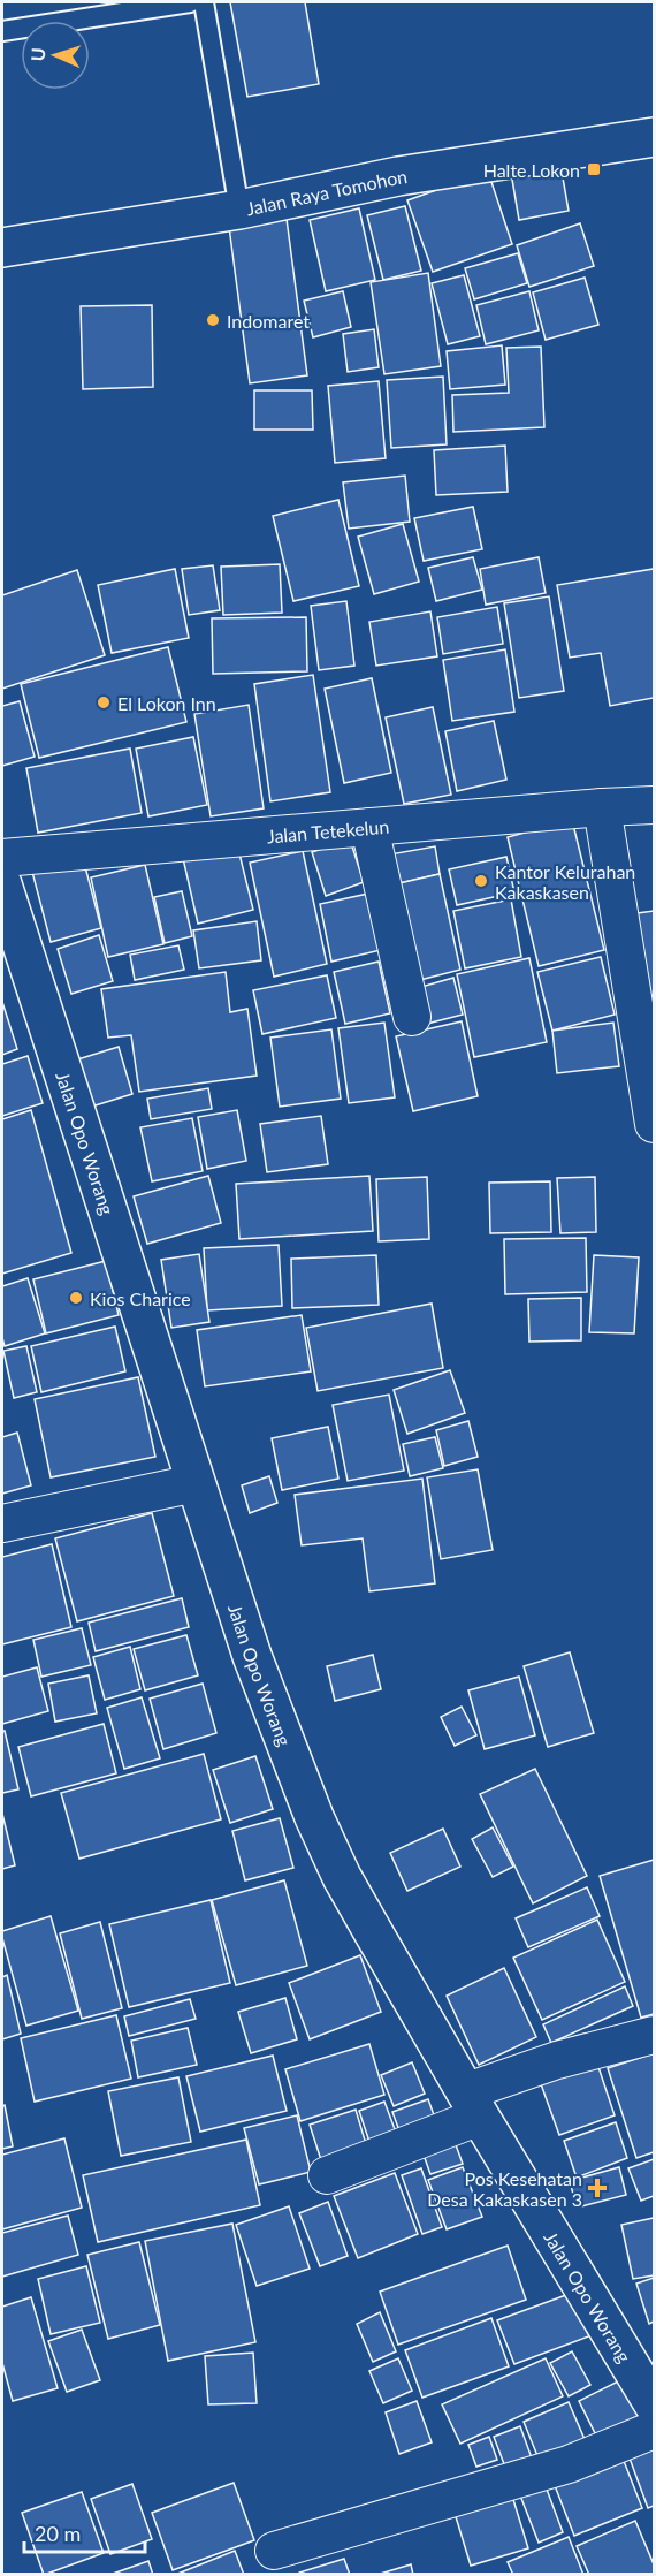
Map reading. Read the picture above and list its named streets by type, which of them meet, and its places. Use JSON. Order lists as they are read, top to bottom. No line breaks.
{"streets":{"main road":["Jalan Raya Tomohon","Jalan Opo Worang"],"street":["Jalan Tetekelun"]},"places":{"transit":["Halte Lokon"],"other":["Indomaret","El Lokon Inn","Kantor Kelurahan Kakaskasen","Kios Charice"],"health":["Pos Kesehatan Desa Kakaskasen 3"]},"scale_bar":"20 m","north":"left"}
